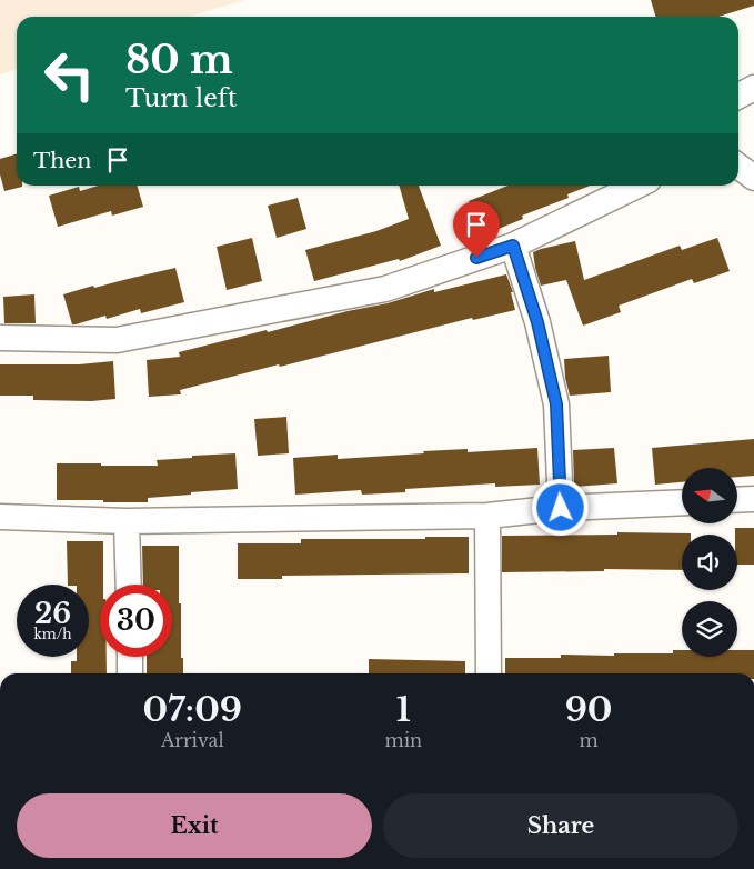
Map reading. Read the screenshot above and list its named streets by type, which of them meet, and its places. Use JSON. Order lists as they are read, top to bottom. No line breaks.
{"north":"left","page":{"turn":["80 m","Turn left"],"then":"Then","speed":"26 km/h","limit":"30","eta":["07:09","Arrival","1","min","90","m"],"buttons":["Exit","Share"]}}
